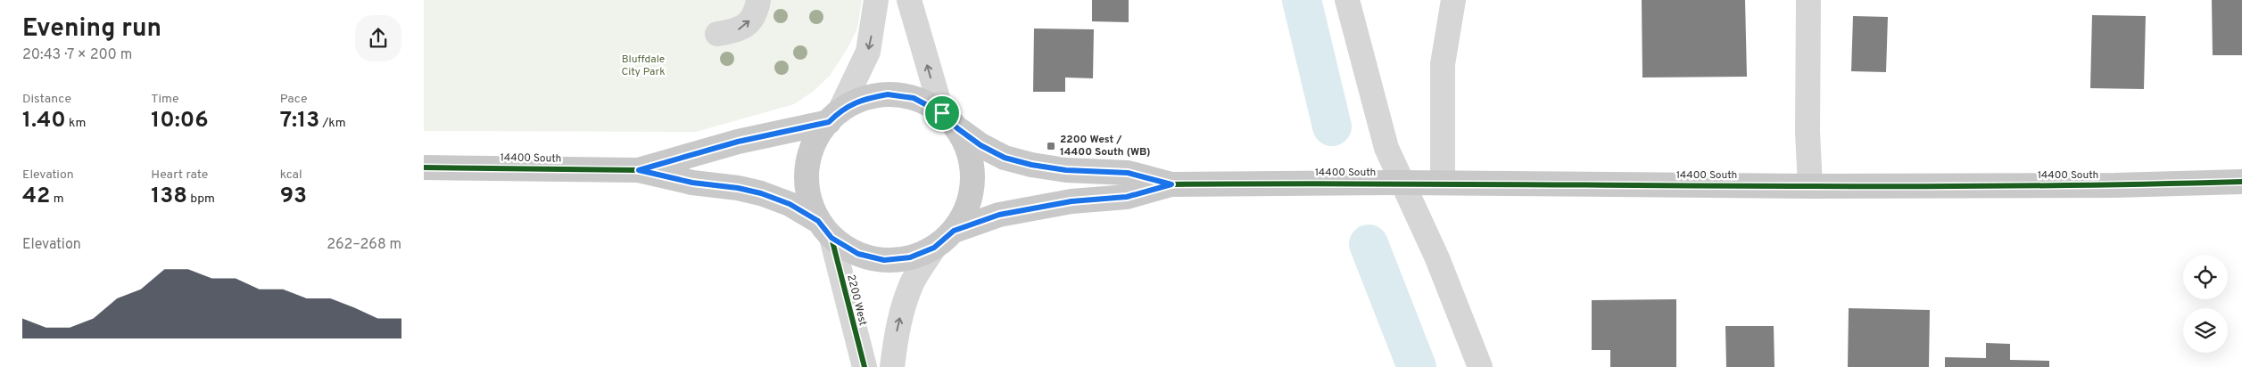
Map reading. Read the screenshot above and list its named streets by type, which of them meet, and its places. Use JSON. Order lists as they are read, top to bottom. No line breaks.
{"streets":{"main road":["14400 South"],"street":["2200 West"]},"crossings":[["14400 South","2200 West"]],"parks":["Bluffdale City Park"],"places":{"transit":["2200 West / 14400 South (WB)"]},"page":{"heading":["Evening run","20:43 · 7 × 200 m"],"stats":[["Distance","1.40 km"],["Time","10:06"],["Pace","7:13 /km"],["Elevation","42 m"],["Heart rate","138 bpm"],["kcal","93"]],"chart":["Elevation","262–268 m"]}}
